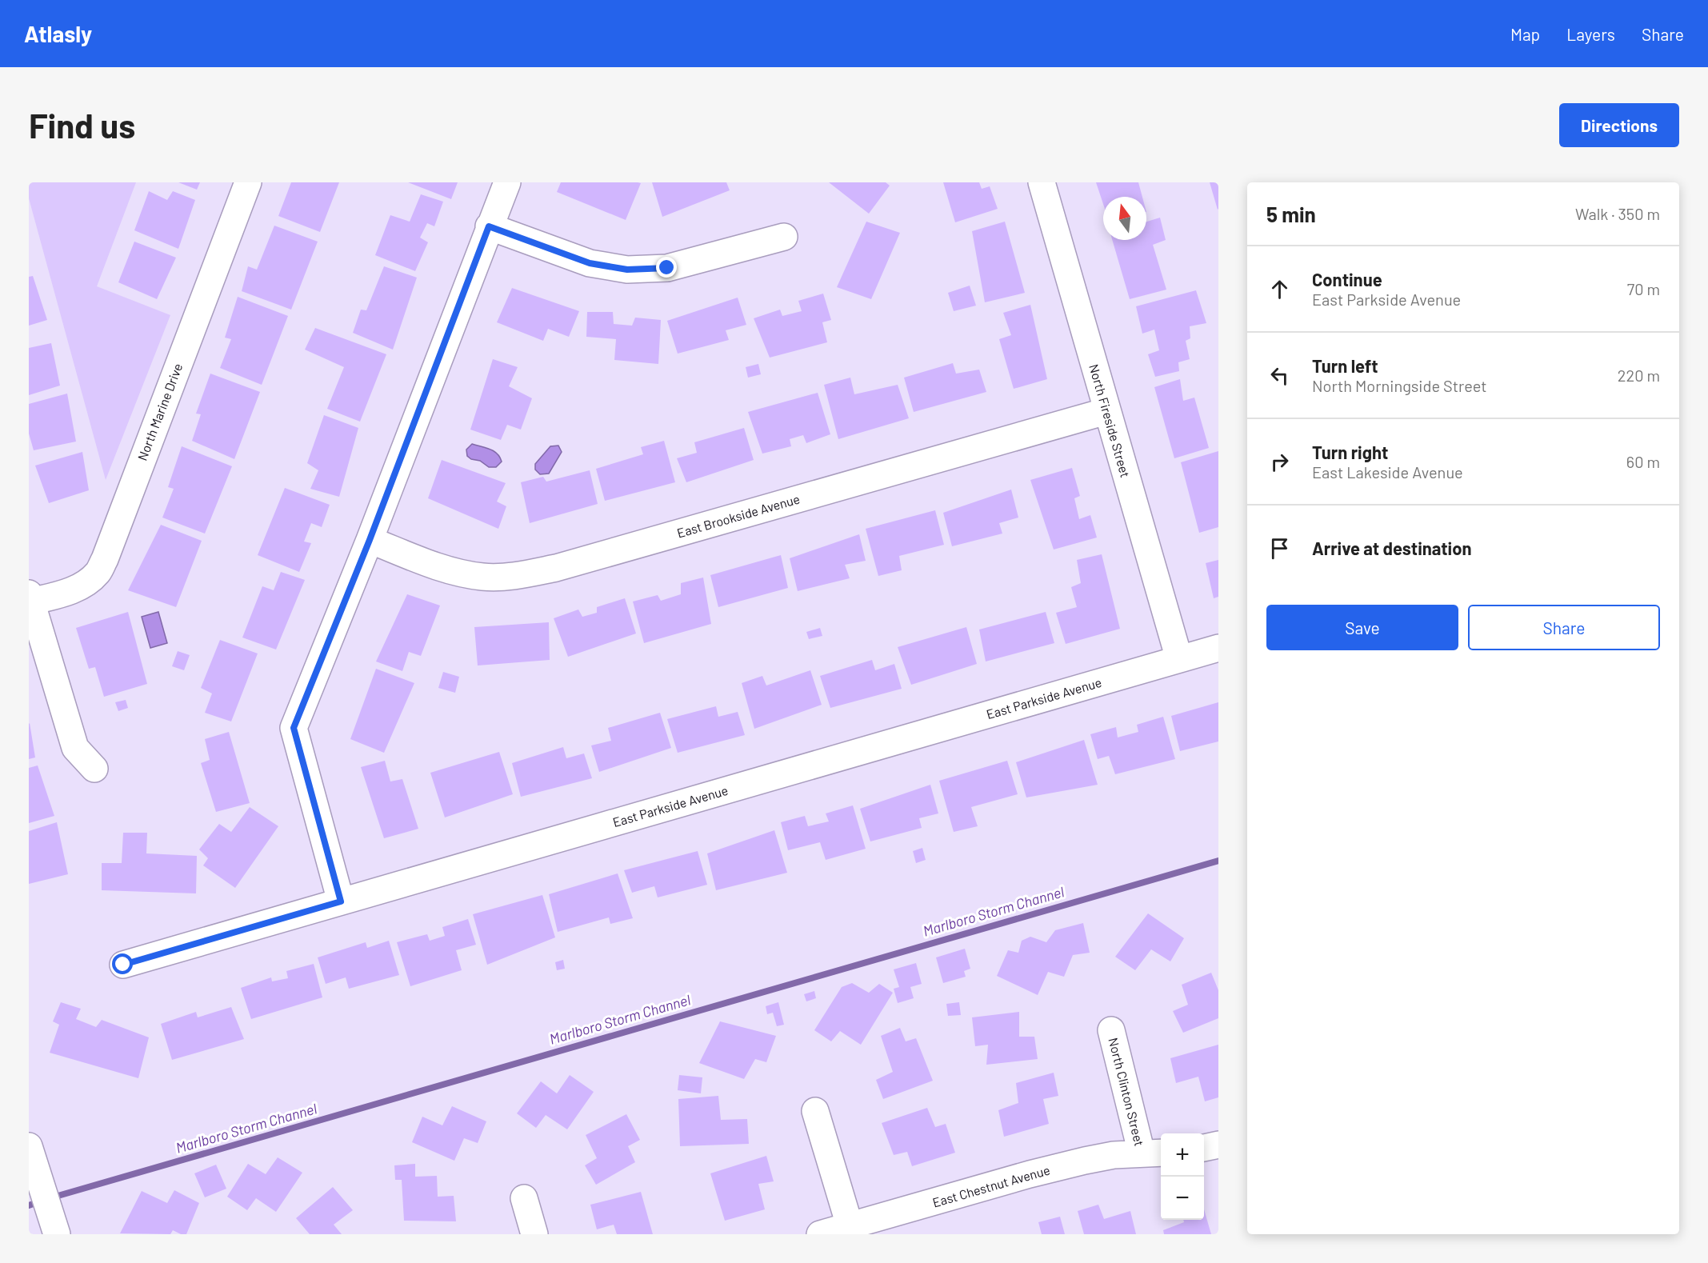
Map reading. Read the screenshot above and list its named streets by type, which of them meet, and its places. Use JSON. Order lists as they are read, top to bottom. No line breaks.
{"streets":{"main road":["North Marine Drive","North Fireside Street","East Brookside Avenue","East Parkside Avenue","North Clinton Street","East Chestnut Avenue"]},"crossings":[["North Fireside Street","East Brookside Avenue"],["North Fireside Street","East Parkside Avenue"],["North Clinton Street","East Chestnut Avenue"]],"water":["Marlboro Storm Channel"],"north":"top","page":{"header":"Atlasly","nav":["Map","Layers","Share"],"buttons":["Directions",["Save","Share"]],"title":"Find us","heading":["5 min","Walk · 350 m"],"list":[["Continue","East Parkside Avenue","70 m"],["Turn left","North Morningside Street","220 m"],["Turn right","East Lakeside Avenue","60 m"],"Arrive at destination"],"map_buttons":["+","−"]}}
